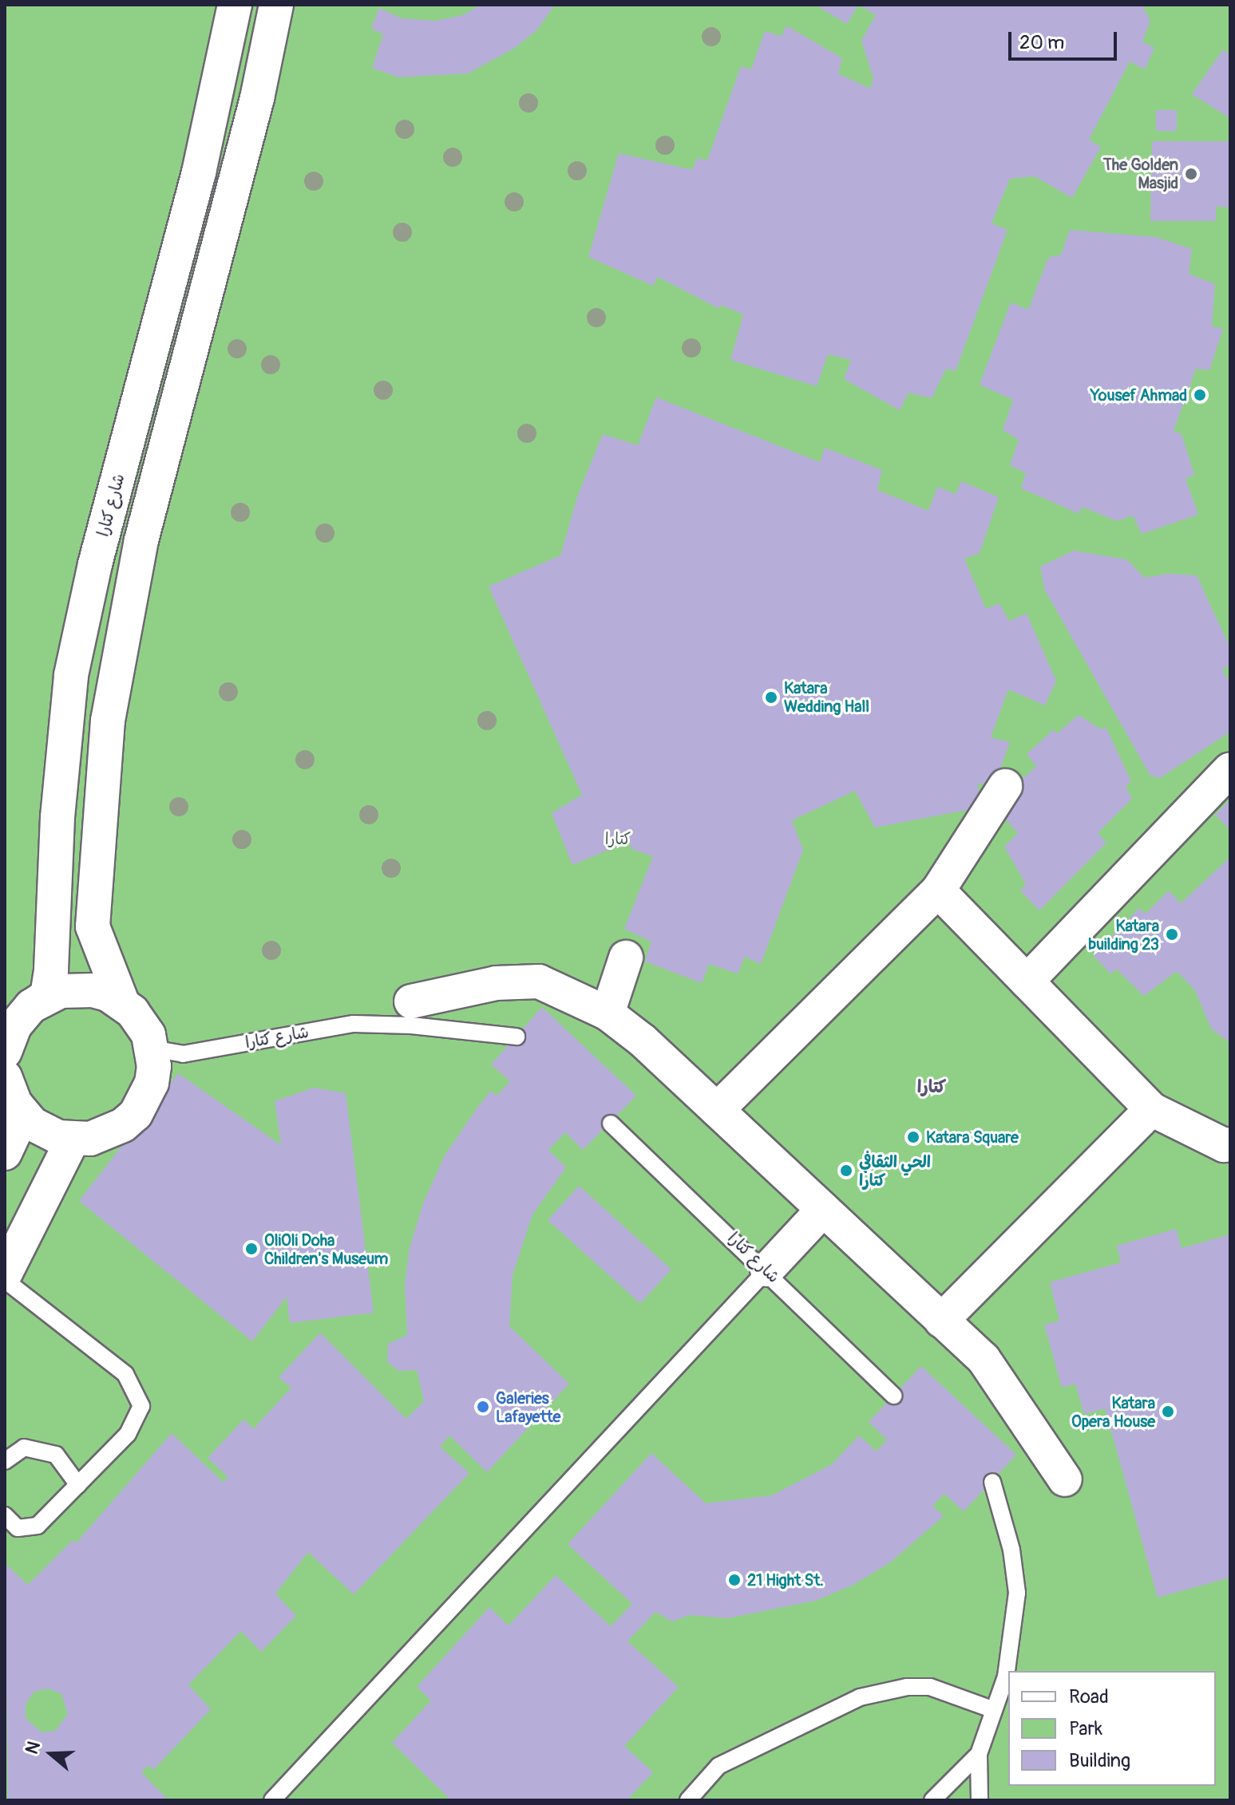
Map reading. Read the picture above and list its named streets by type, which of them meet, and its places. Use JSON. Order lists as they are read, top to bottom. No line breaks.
{"streets":{"street":["شارع كتارا"]},"districts":["كتارا"],"parks":["كتارا"],"places":["The Golden Masjid","Yousef Ahmad","Katara Wedding Hall","Katara building 23","Katara Square","الحي الثقافي كتارا","OliOli Doha Children's Museum","Galeries Lafayette","Katara Opera House","21 Hight St."],"legend":["Road","Park","Building"],"scale_bar":"20 m","north":"left"}
